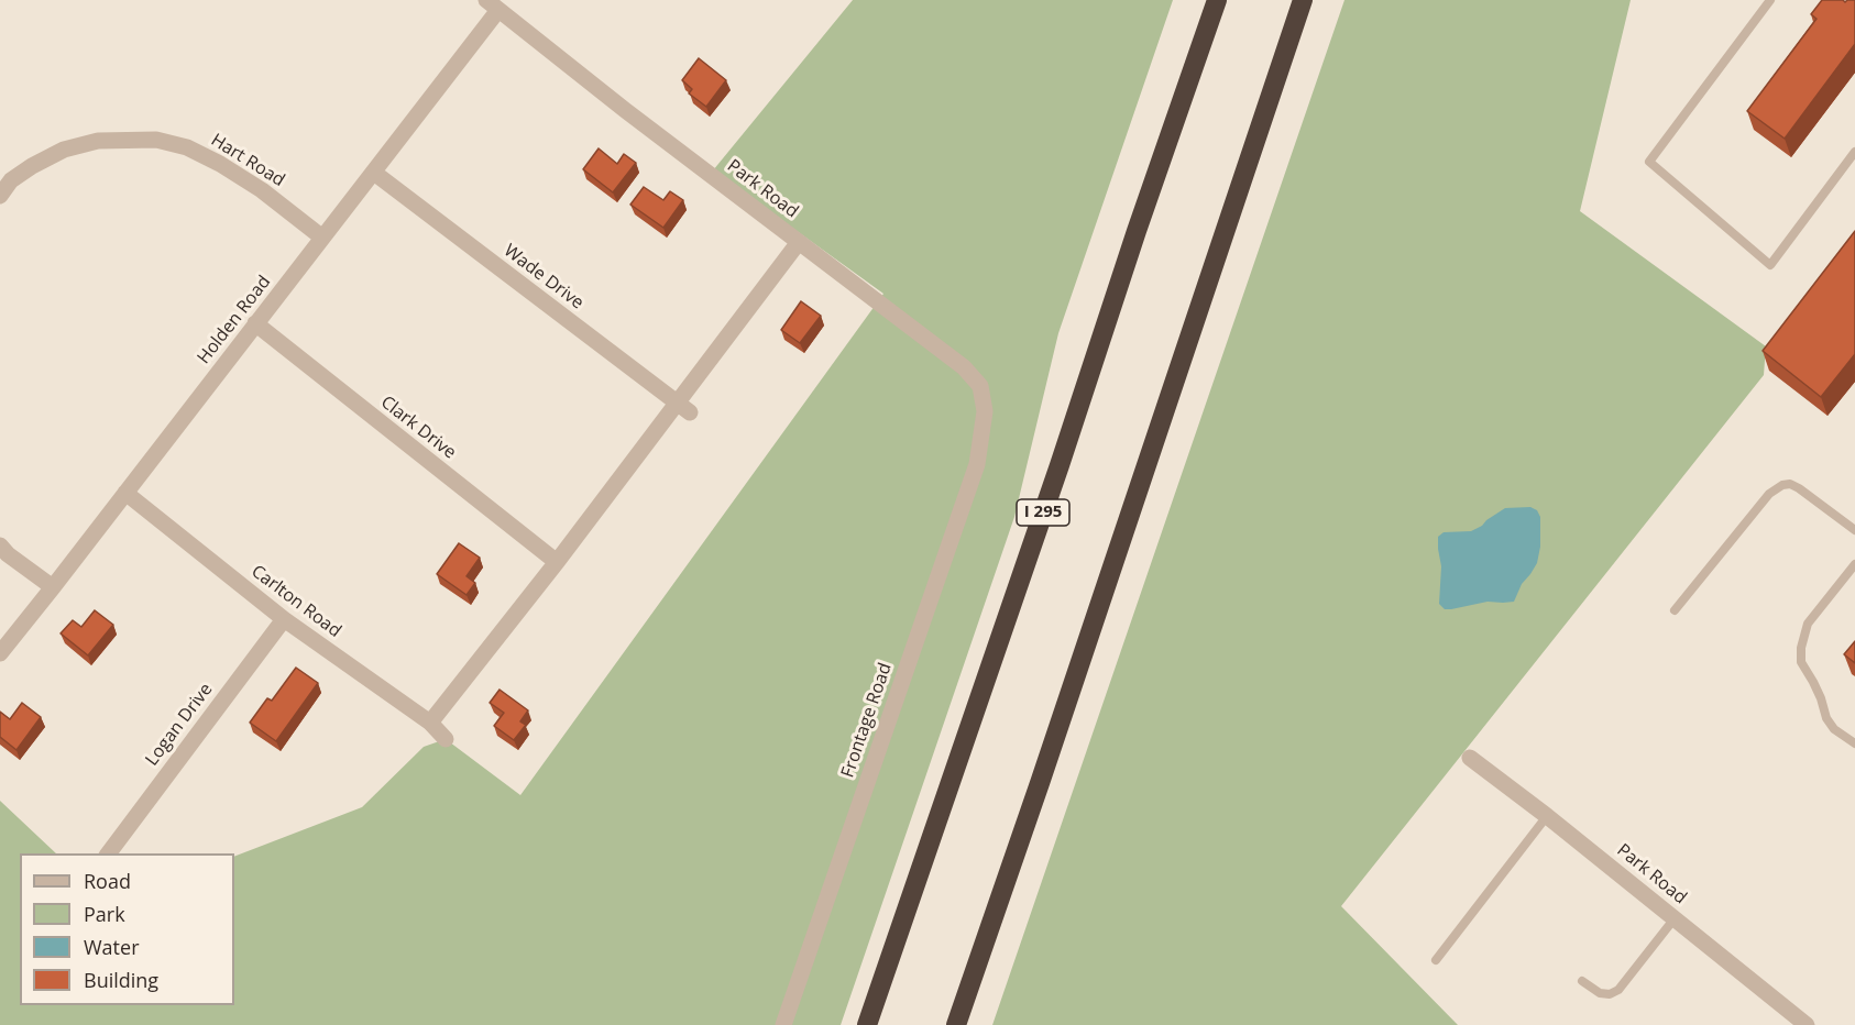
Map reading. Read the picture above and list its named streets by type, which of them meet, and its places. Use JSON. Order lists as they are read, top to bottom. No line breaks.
{"streets":{"highway":["I 295"],"street":["Hart Road","Park Road","Wade Drive","Holden Road","Clark Drive","Carlton Road","Frontage Road","Logan Drive"]},"crossings":[["Hart Road","Holden Road"],["Park Road","Holden Road"],["Park Road","Frontage Road"],["Wade Drive","Holden Road"],["Holden Road","Clark Drive"],["Holden Road","Carlton Road"],["Carlton Road","Logan Drive"]],"legend":["Road","Park","Water","Building"]}
